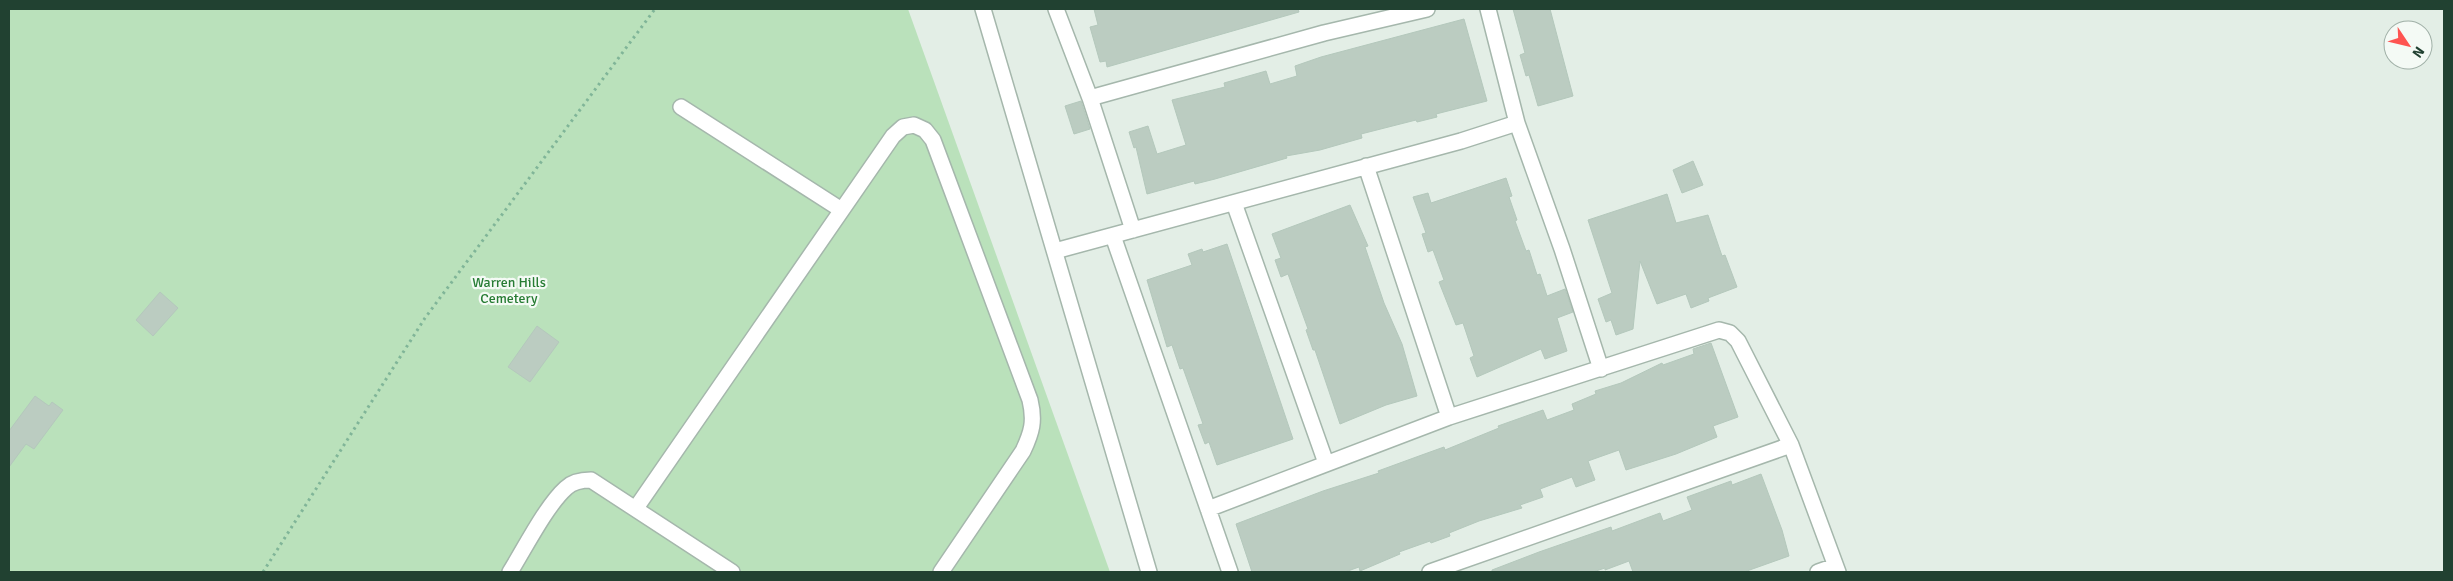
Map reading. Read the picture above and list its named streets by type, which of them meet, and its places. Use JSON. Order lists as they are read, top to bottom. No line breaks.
{"parks":["Warren Hills Cemetery"],"north":"bottom right"}
